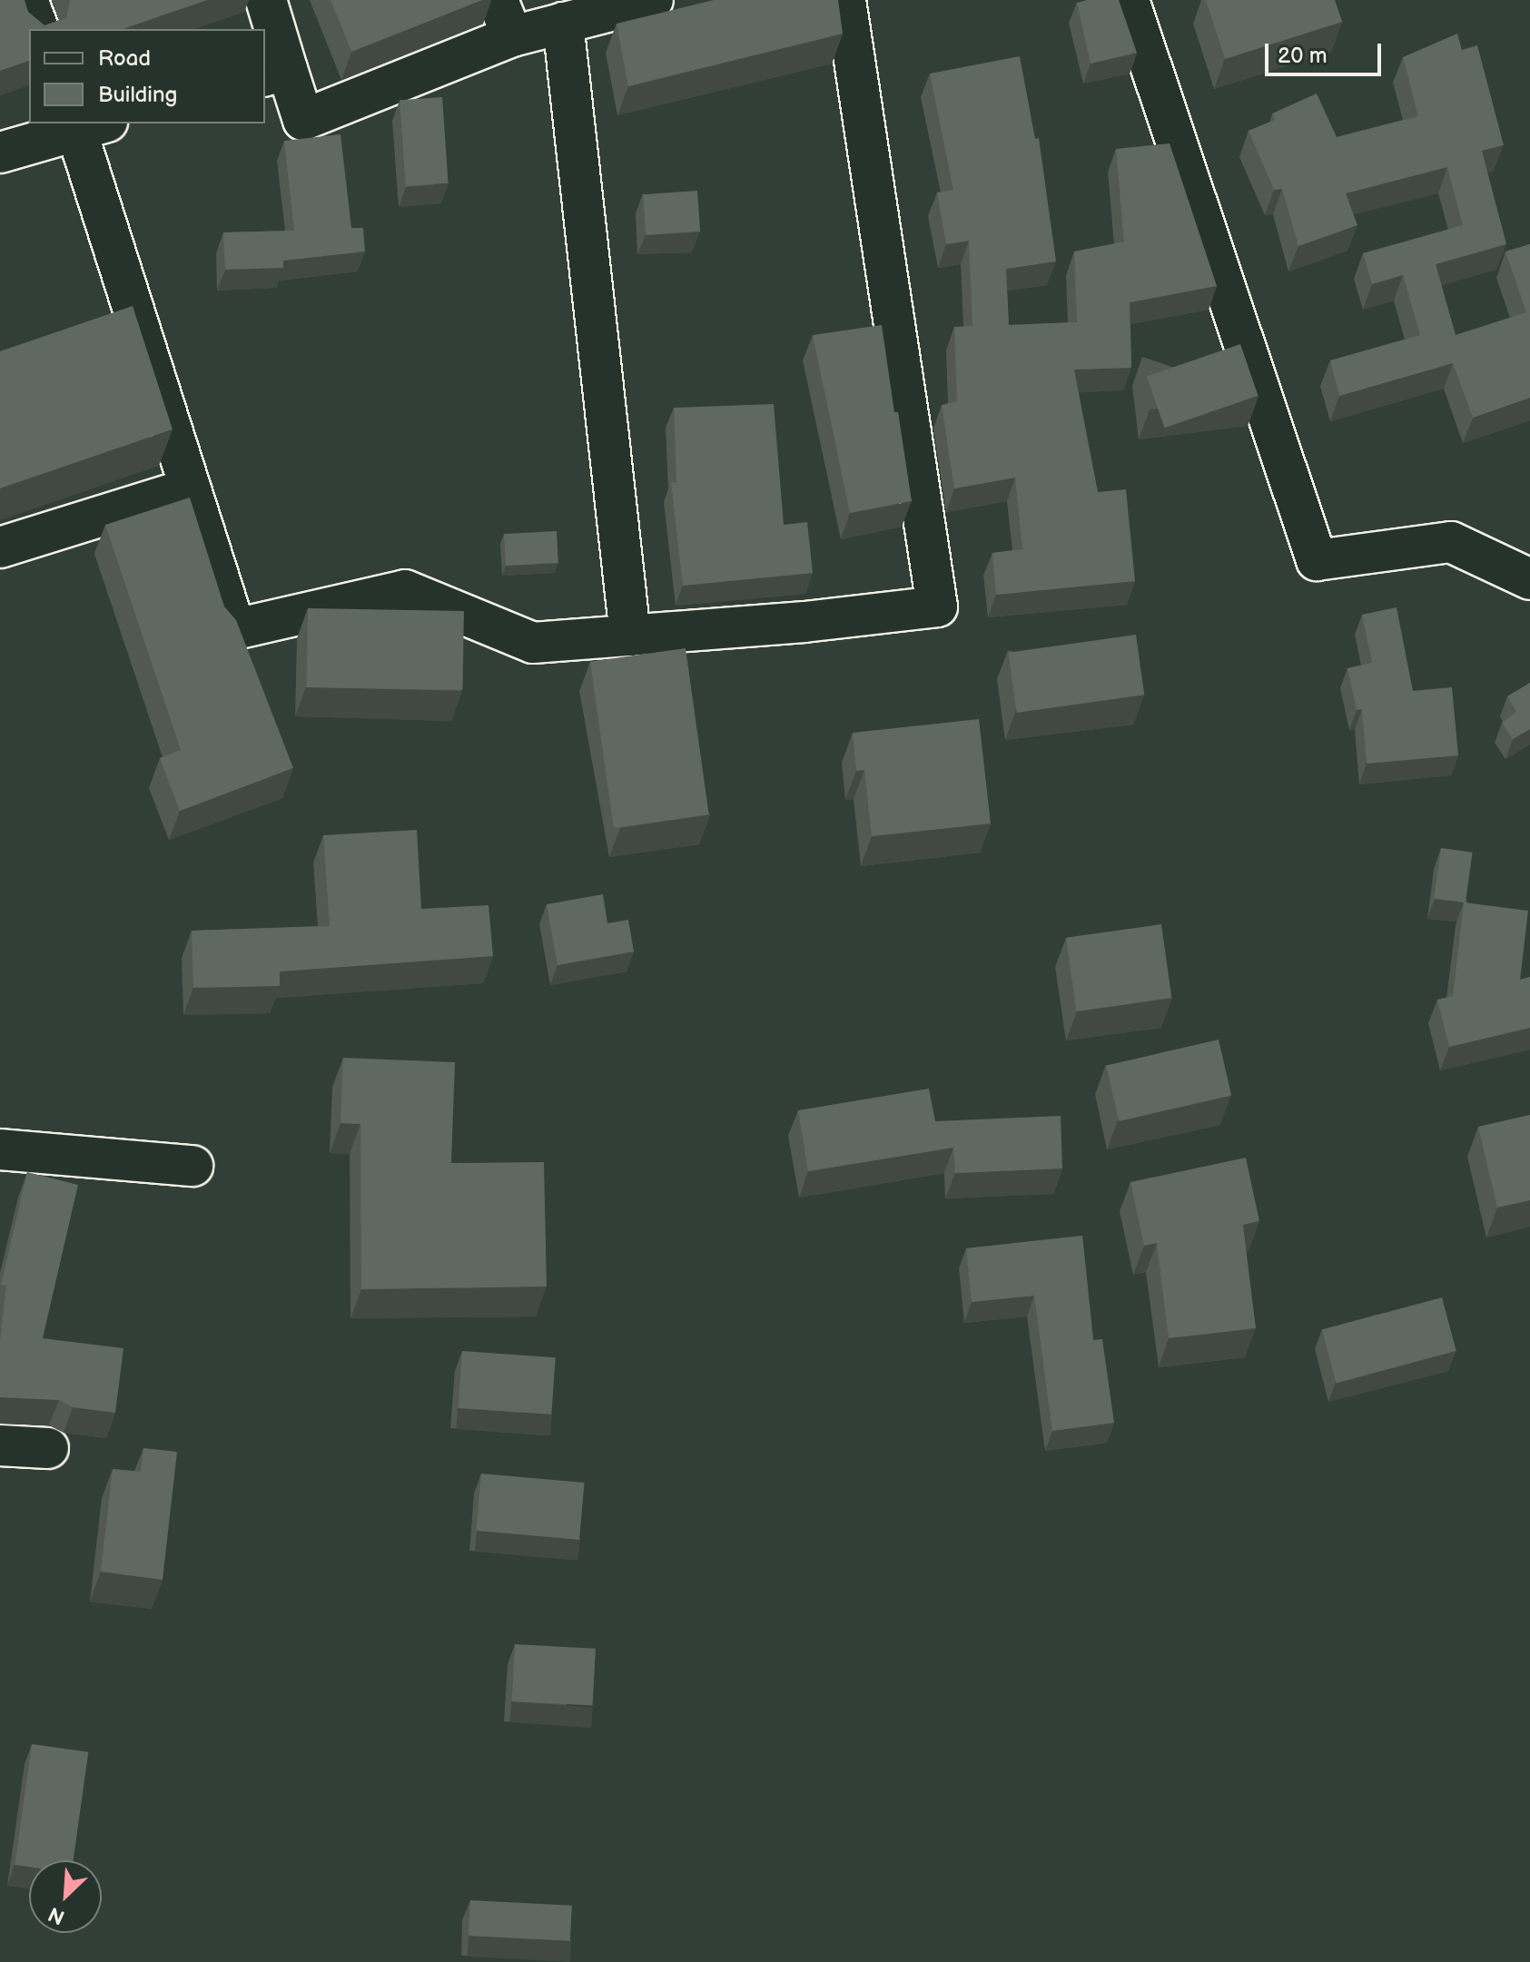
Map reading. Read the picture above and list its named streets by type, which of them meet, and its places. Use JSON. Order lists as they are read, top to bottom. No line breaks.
{"legend":["Road","Building"],"scale_bar":"20 m","north":"bottom left"}
